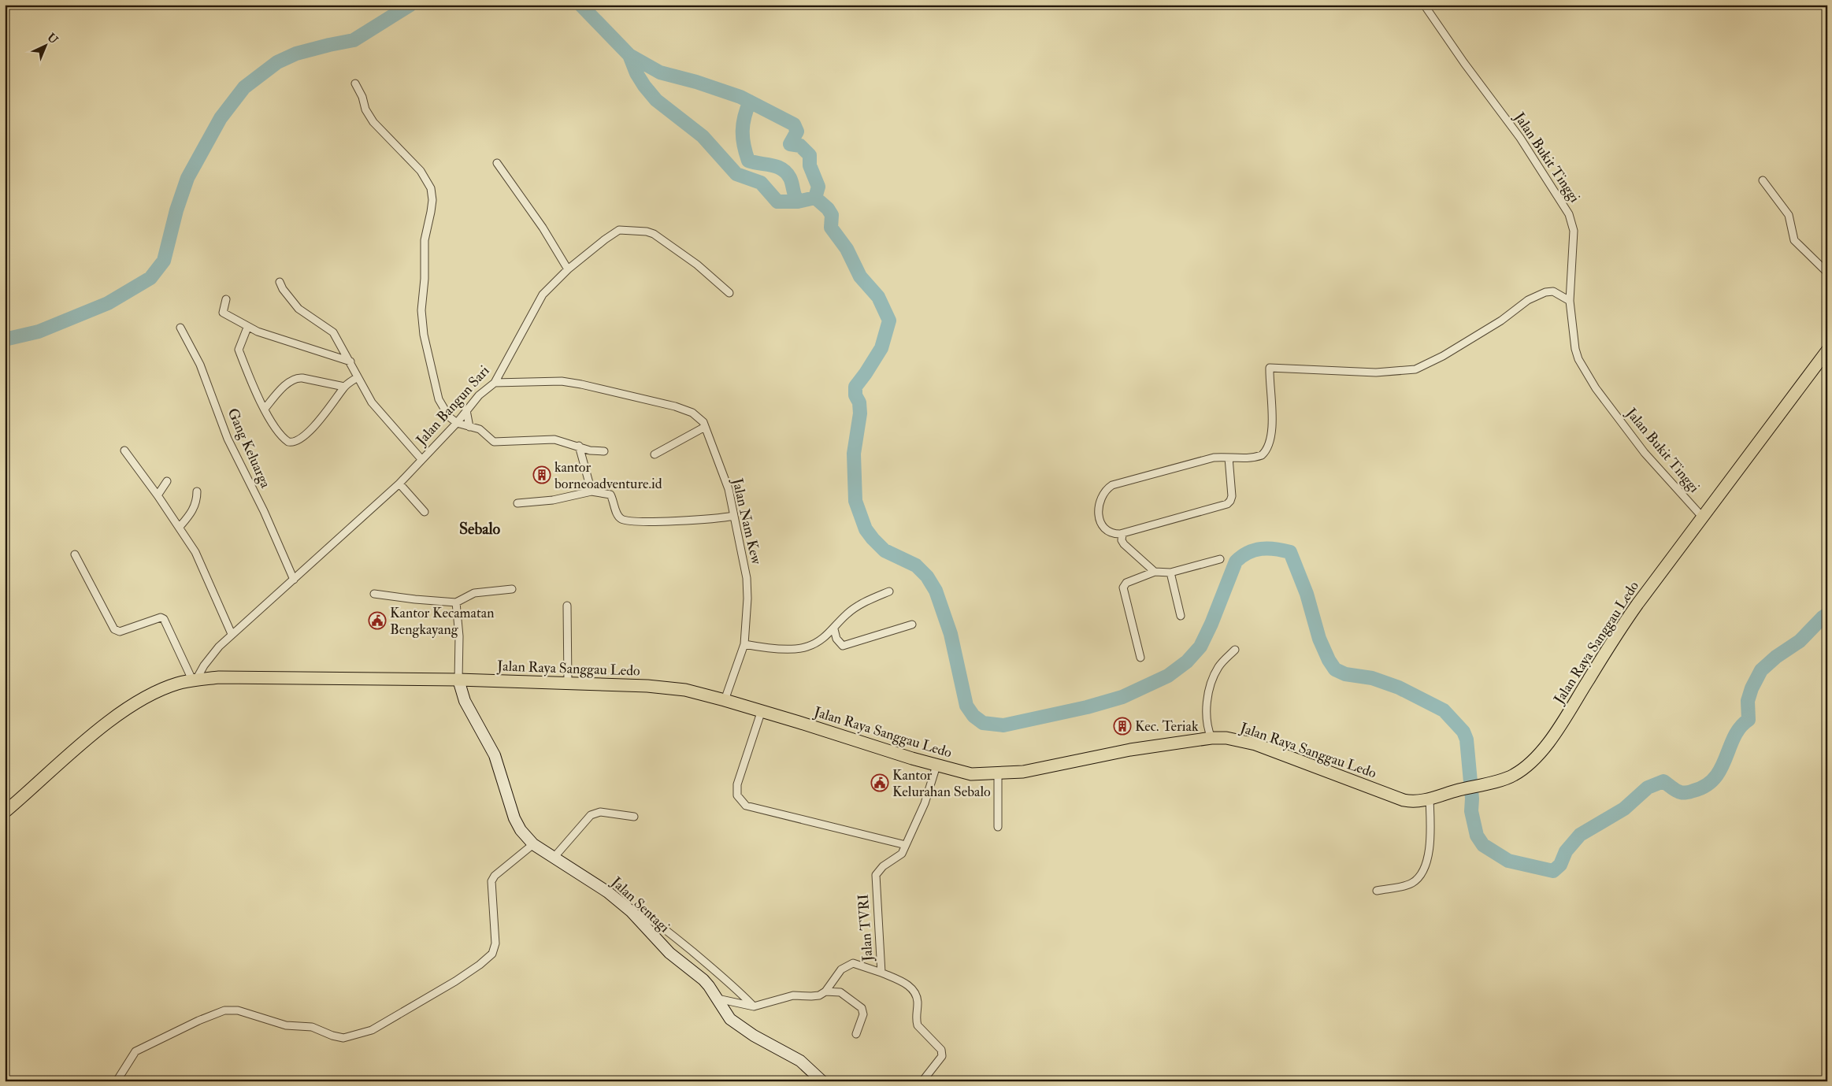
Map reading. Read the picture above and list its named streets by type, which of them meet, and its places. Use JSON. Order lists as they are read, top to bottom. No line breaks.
{"streets":{"highway":["Jalan Raya Sanggau Ledo"],"main road":["Jalan Sentagi"],"street":["Jalan Bukit Tinggi","Jalan Bangun Sari","Gang Keluarga","Jalan Nam Kew","Jalan TVRI"]},"crossings":[["Jalan Bukit Tinggi","Jalan Raya Sanggau Ledo"],["Jalan Bangun Sari","Gang Keluarga"],["Jalan Bangun Sari","Jalan Nam Kew"],["Jalan Bangun Sari","Jalan Raya Sanggau Ledo"],["Jalan Nam Kew","Jalan Raya Sanggau Ledo"],["Jalan Raya Sanggau Ledo","Jalan Sentagi"],["Jalan Raya Sanggau Ledo","Jalan TVRI"]],"districts":["Sebalo"],"places":{"building":["kantor borneoadventure.id","Kec. Teriak"],"public building":["Kantor Kecamatan Bengkayang","Kantor Kelurahan Sebalo"]},"north":"top right"}
